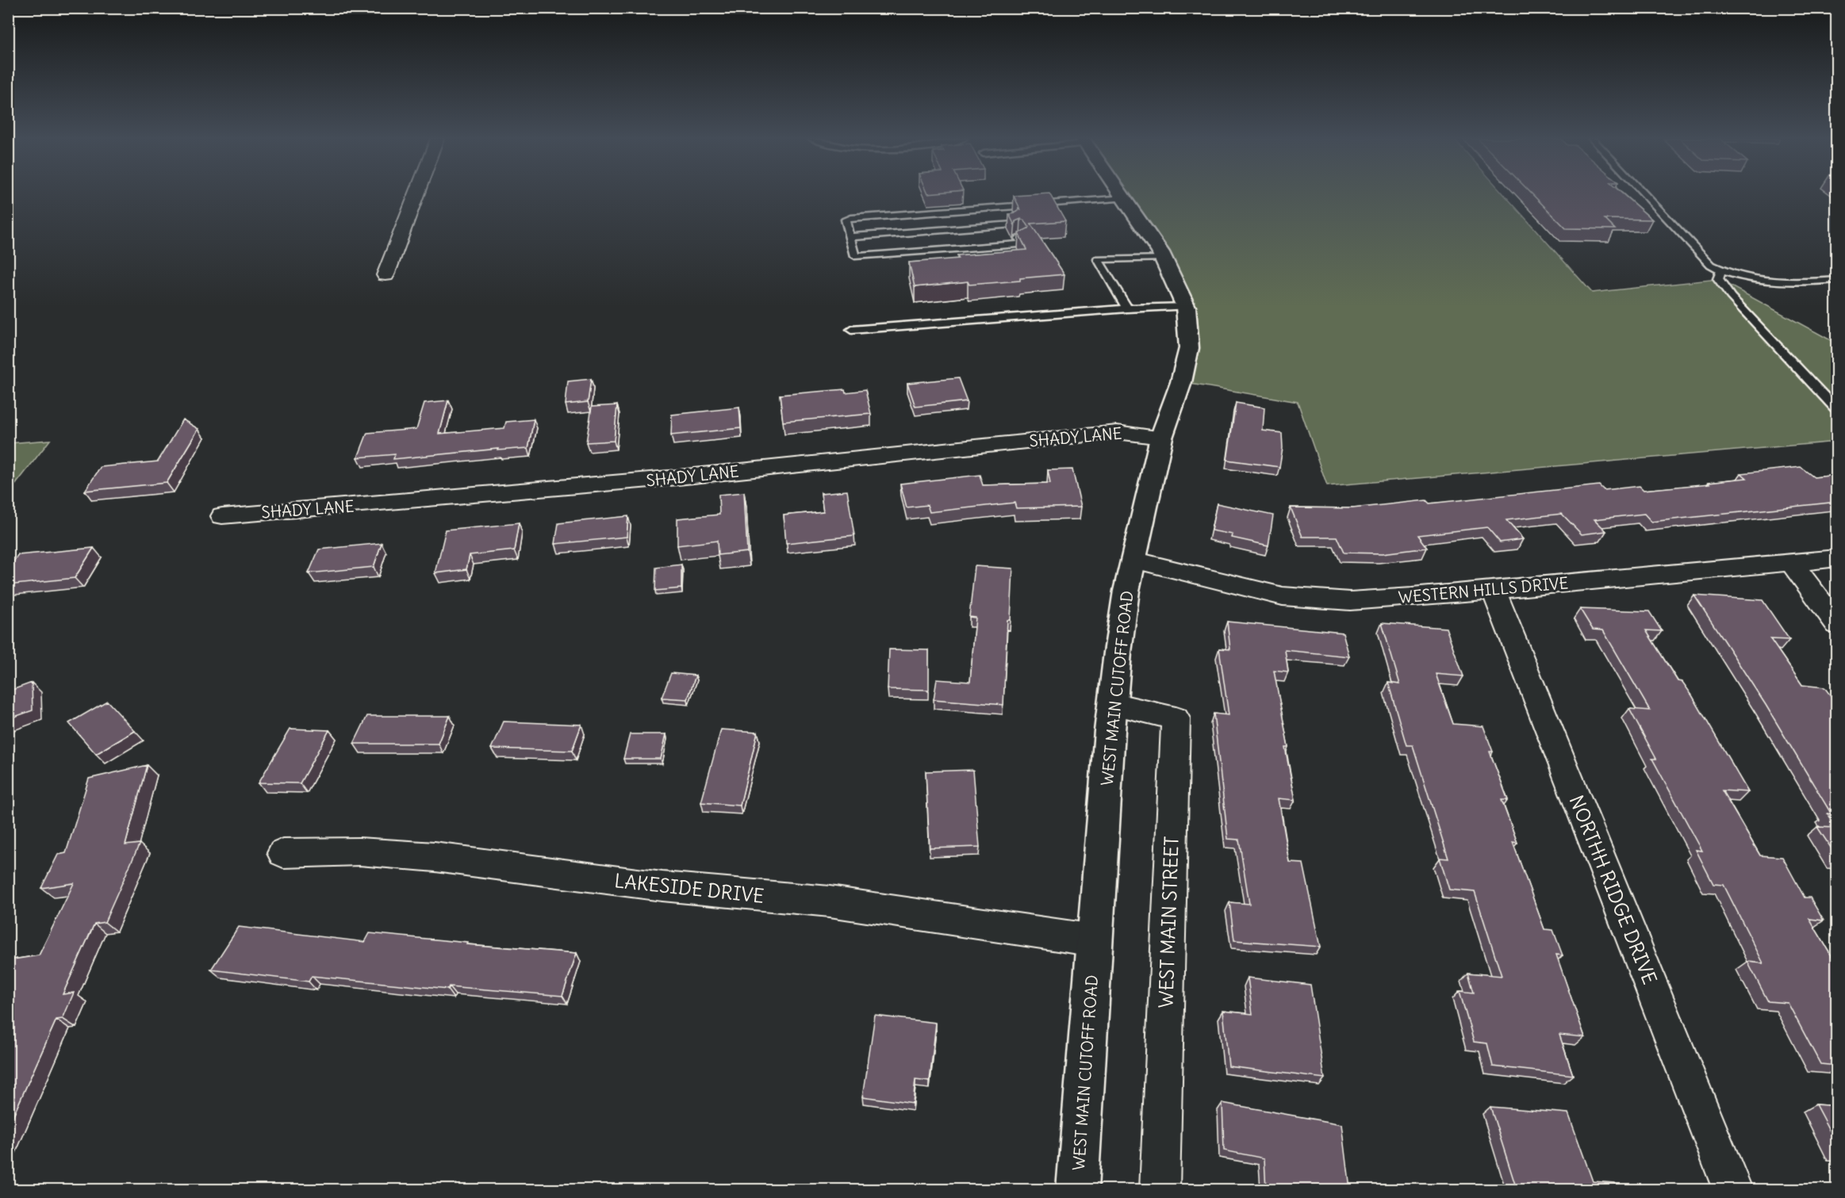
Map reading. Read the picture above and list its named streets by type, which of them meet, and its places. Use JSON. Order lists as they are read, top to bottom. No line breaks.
{"streets":{"main road":["WEST MAIN CUTOFF ROAD"],"street":["SHADY LANE","WESTERN HILLS DRIVE","LAKESIDE DRIVE","NORTHH RIDGE DRIVE","WEST MAIN STREET"]},"crossings":[["SHADY LANE","WEST MAIN CUTOFF ROAD"],["WESTERN HILLS DRIVE","WEST MAIN CUTOFF ROAD"],["WESTERN HILLS DRIVE","NORTHH RIDGE DRIVE"],["WEST MAIN CUTOFF ROAD","LAKESIDE DRIVE"],["WEST MAIN CUTOFF ROAD","WEST MAIN STREET"]]}
